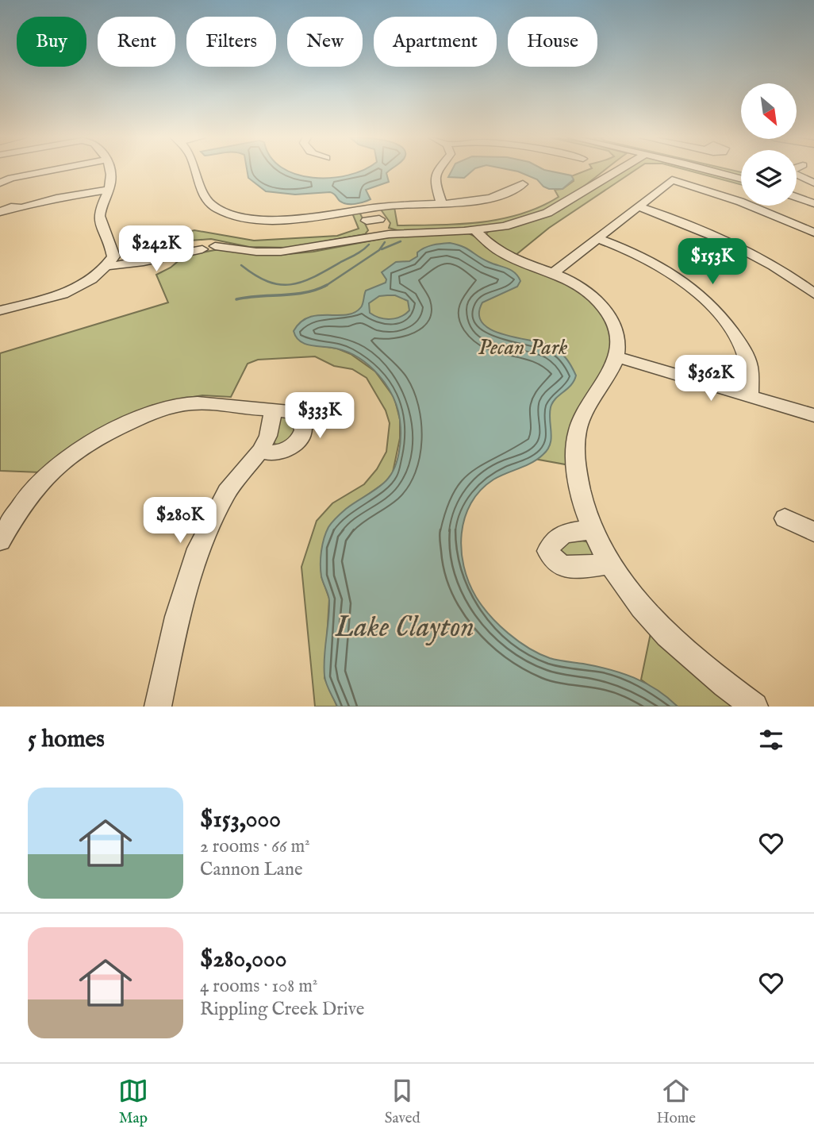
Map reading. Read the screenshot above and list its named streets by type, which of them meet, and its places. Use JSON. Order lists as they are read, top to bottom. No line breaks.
{"water":["Lake Clayton"],"parks":["Pecan Park"],"north":"bottom right","page":{"chip":["Buy","Rent","Filters","New","Apartment","House"],"price":["$242K","$153K","$362K","$333K","$280K"],"heading":"5 homes","list":[{"name":"$153,000","note":"2 rooms · 66 m² · Cannon Lane"},{"name":"$280,000","note":"4 rooms · 108 m² · Rippling Creek Drive"}],"tabs":["Map","Saved","Home"]}}
